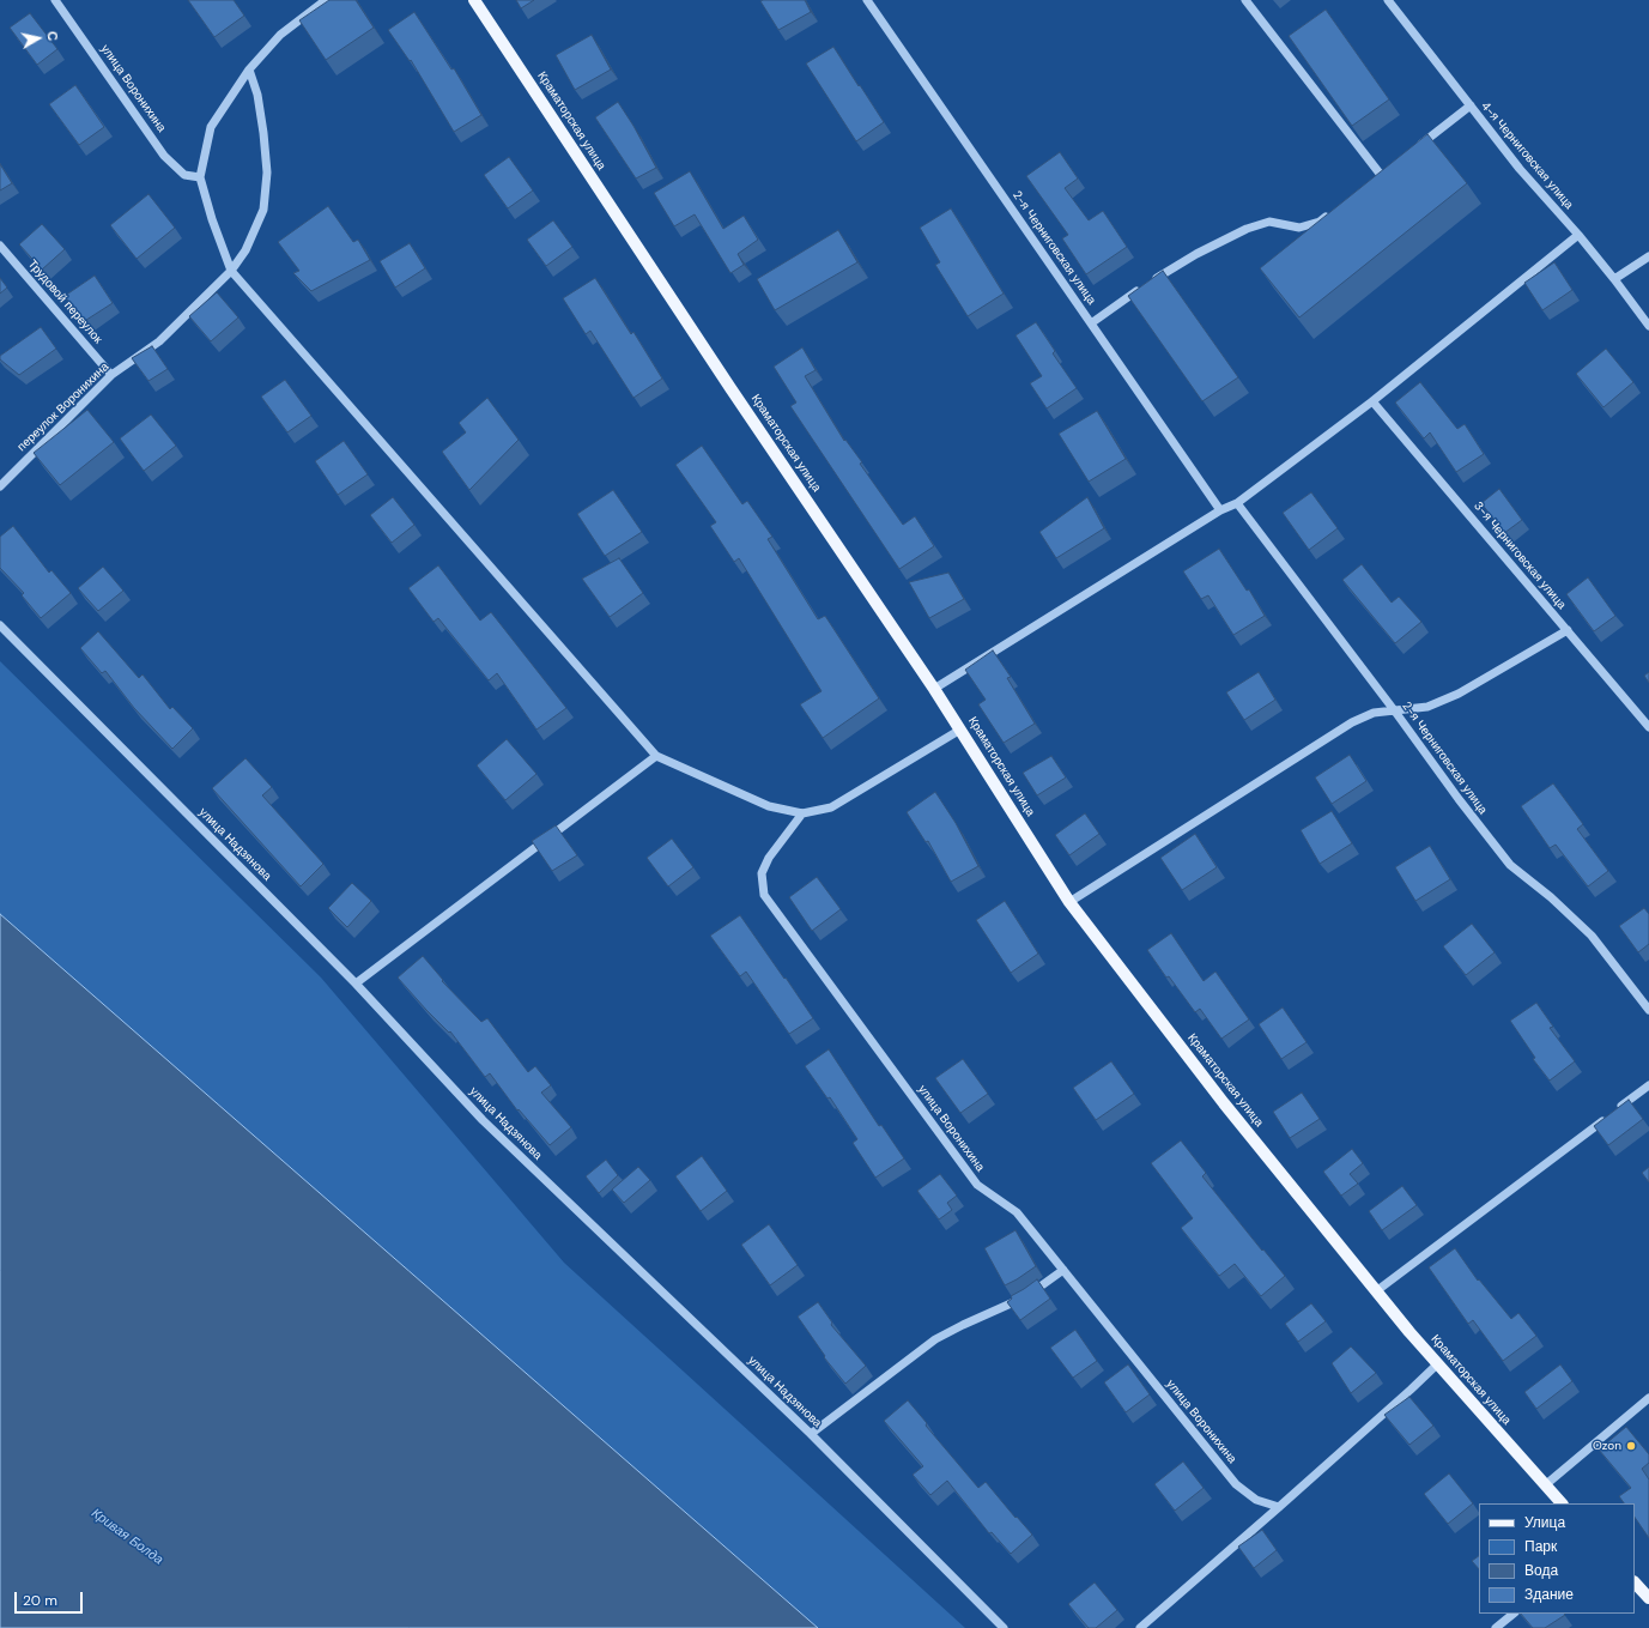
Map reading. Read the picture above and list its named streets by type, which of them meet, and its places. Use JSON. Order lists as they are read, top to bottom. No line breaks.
{"streets":{"main road":["Краматорская улица"],"street":["улица Воронихина","4-я Черниговская улица","2-я Черниговская улица","Трудовой переулок","переулок Воронихина","3-я Черниговская улица","улица Надзянова"]},"crossings":[["Трудовой переулок","переулок Воронихина"]],"water":["Кривая Болда"],"places":["Ozon"],"legend":["Улица","Парк","Вода","Здание"],"scale_bar":"20 m","north":"right"}
